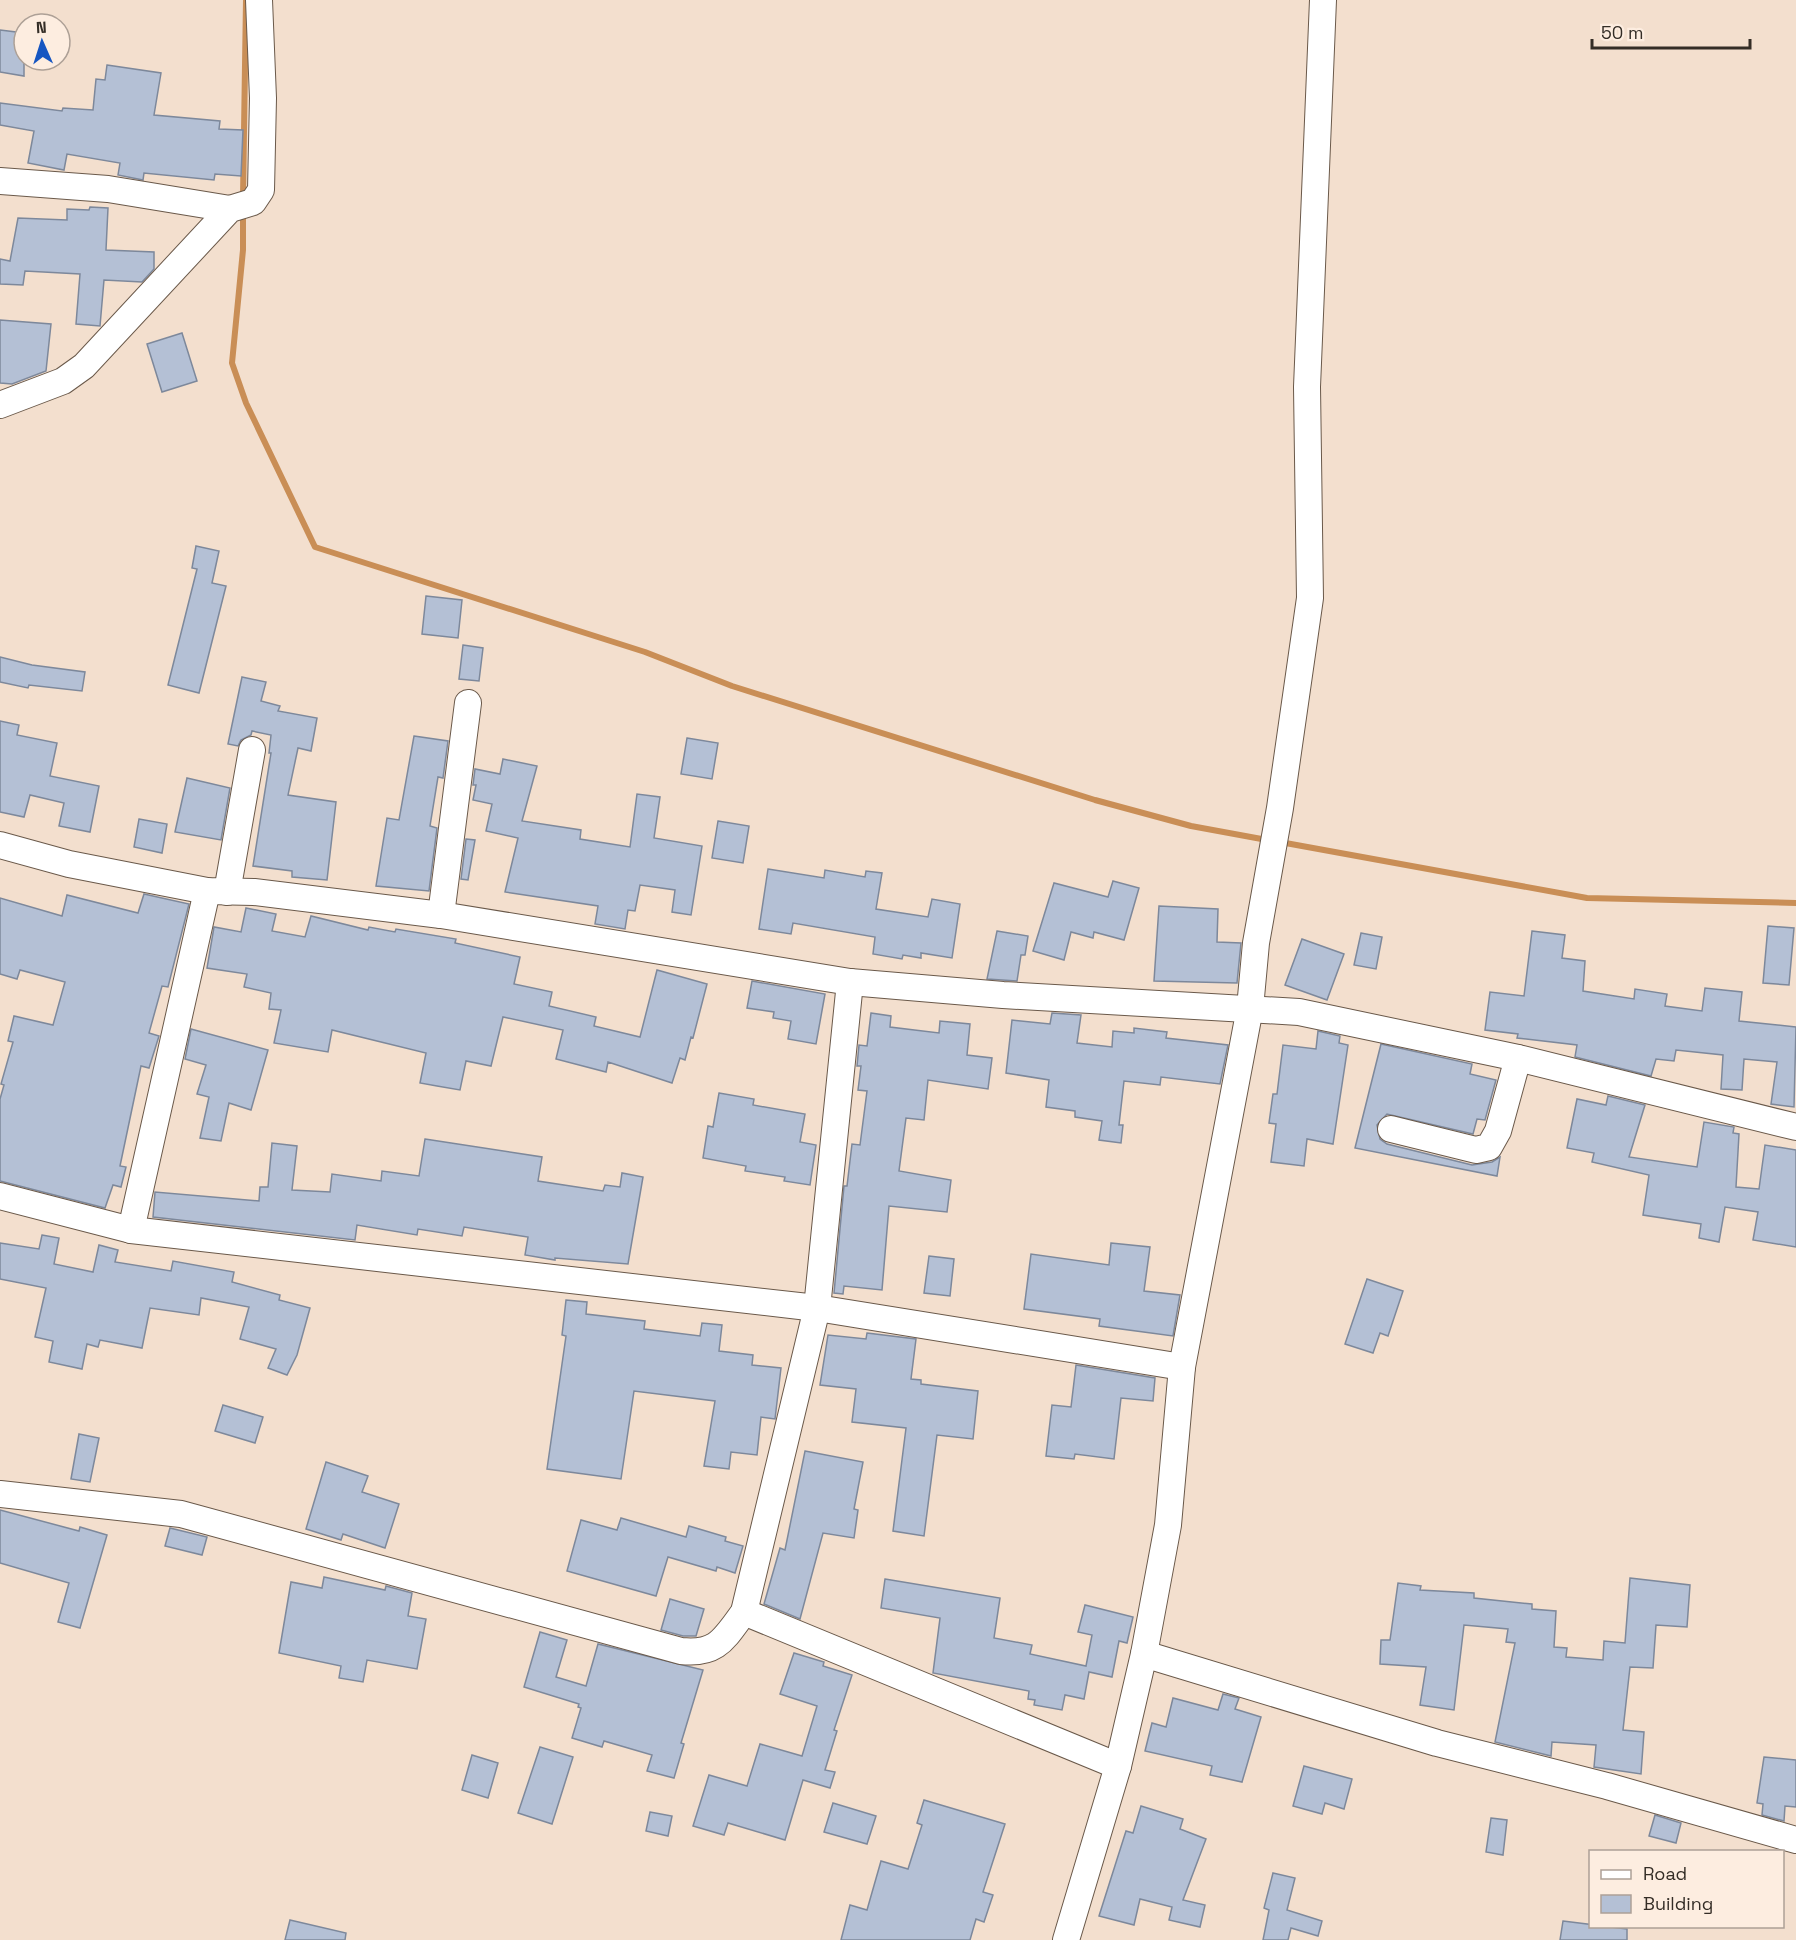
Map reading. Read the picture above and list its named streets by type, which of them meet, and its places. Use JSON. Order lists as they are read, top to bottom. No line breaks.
{"legend":["Road","Building"],"scale_bar":"50 m","north":"top"}
